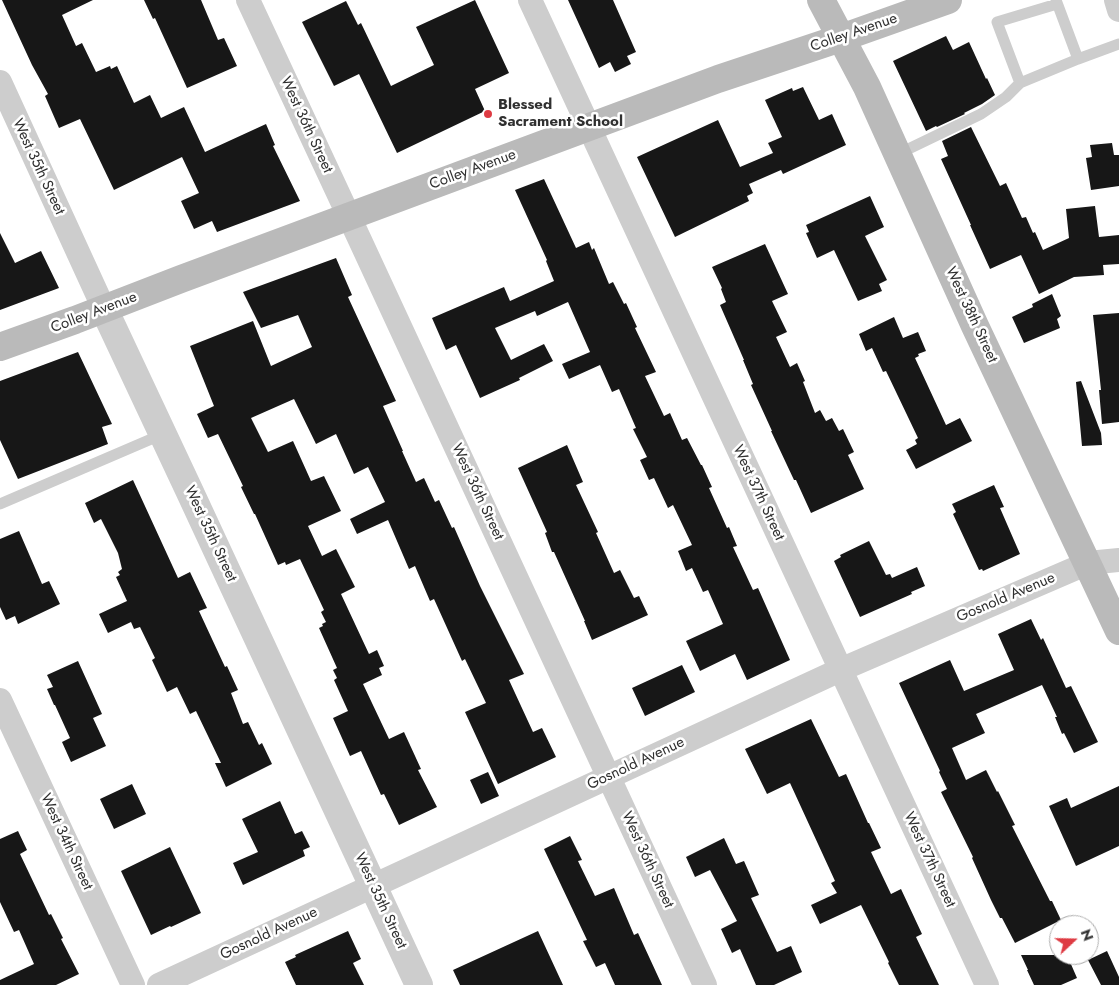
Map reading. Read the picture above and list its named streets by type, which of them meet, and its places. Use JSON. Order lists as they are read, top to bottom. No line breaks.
{"streets":{"main road":["Colley Avenue","West 38th Street"],"street":["West 36th Street","West 35th Street","West 37th Street","Gosnold Avenue","West 34th Street"]},"crossings":[["Colley Avenue","West 36th Street"],["Colley Avenue","West 35th Street"],["Colley Avenue","West 38th Street"],["Colley Avenue","West 37th Street"],["West 36th Street","Gosnold Avenue"],["West 35th Street","Gosnold Avenue"],["West 38th Street","Gosnold Avenue"],["West 37th Street","Gosnold Avenue"]],"places":["Blessed Sacrament School"],"north":"right"}
